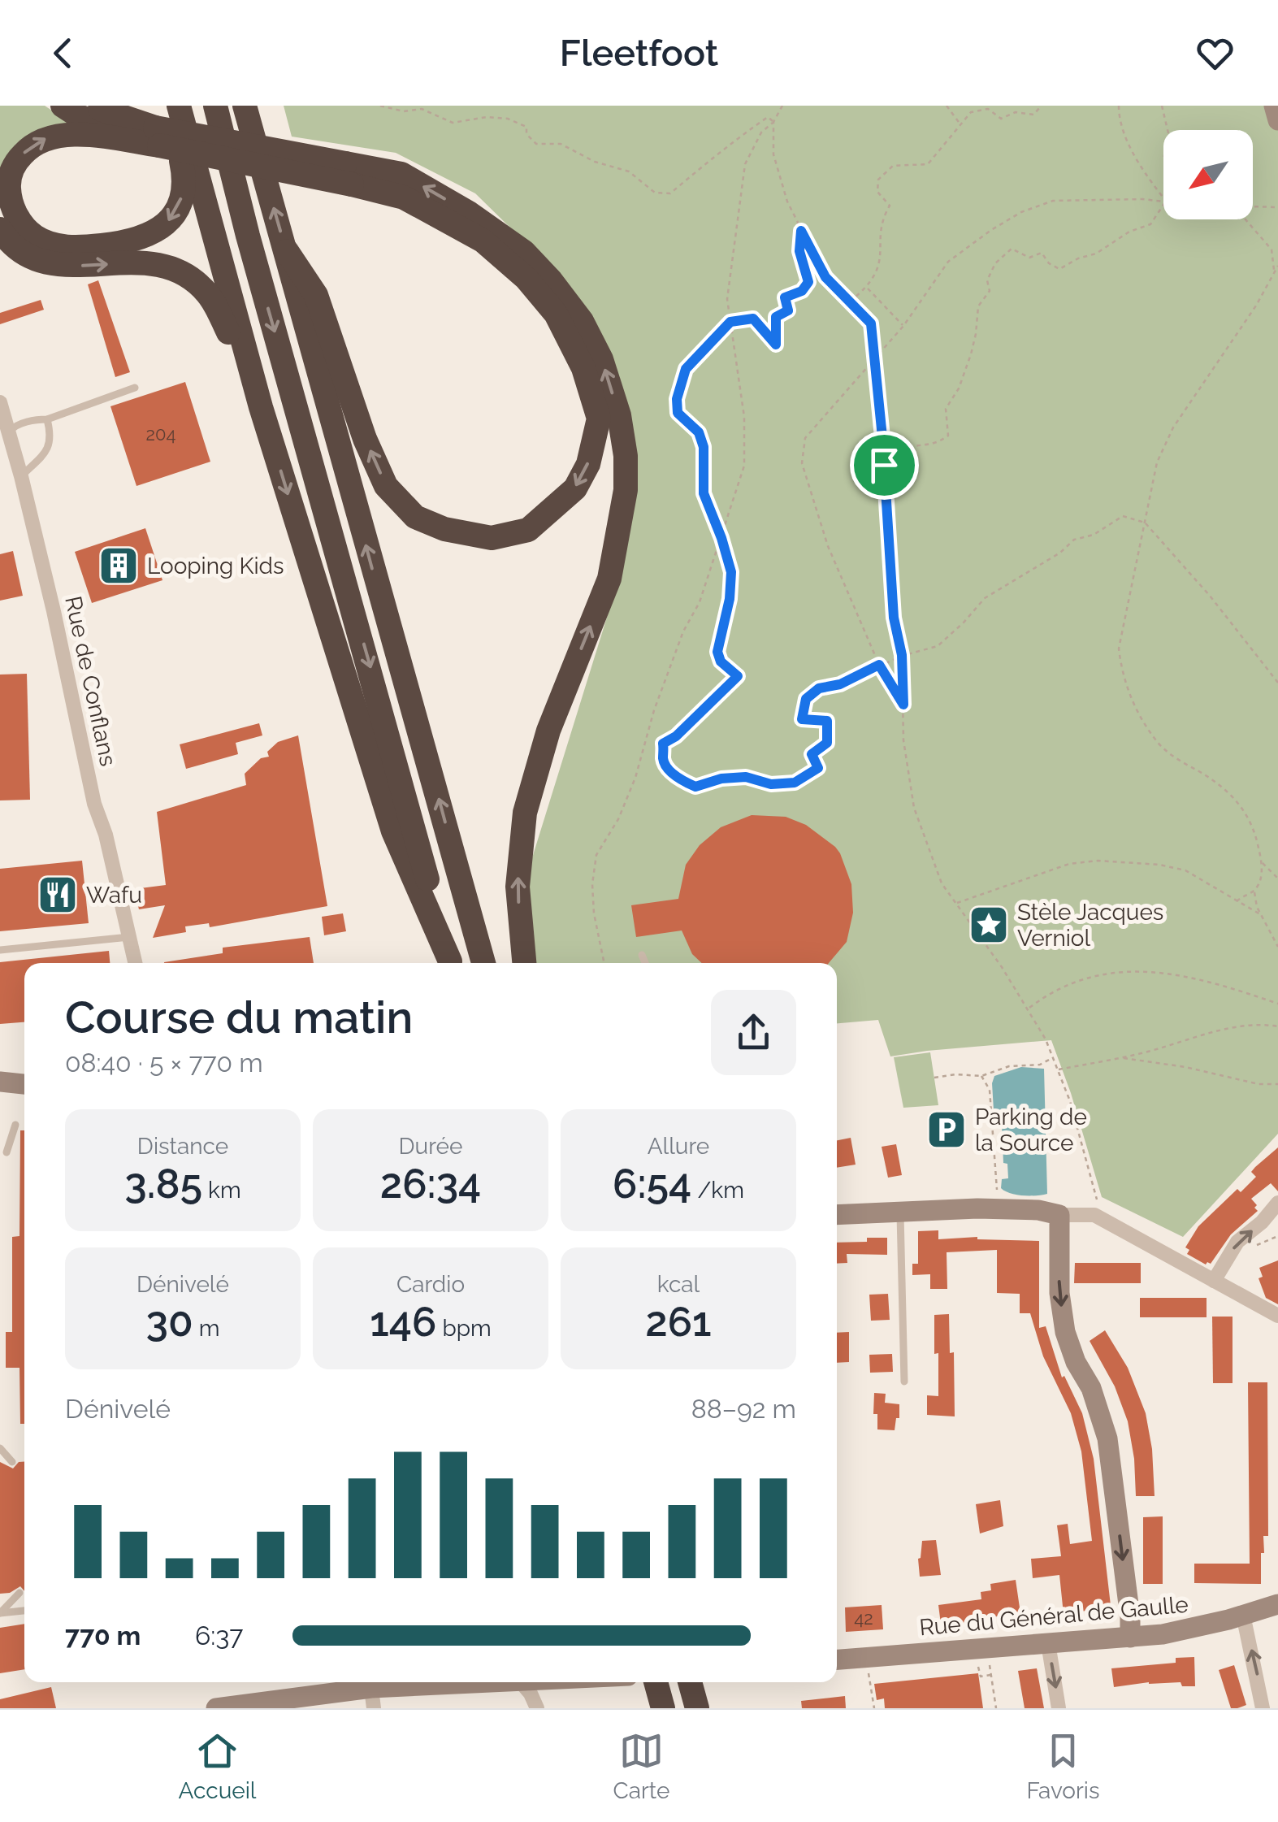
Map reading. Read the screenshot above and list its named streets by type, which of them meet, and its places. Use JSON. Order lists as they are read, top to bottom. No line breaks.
{"streets":{"street":["Rue de Conflans","Rue du Général de Gaulle"]},"places":{"building":["Looping Kids"],"restaurant":["Wafu"],"place":["Stèle Jacques Verniol"],"parking":["Parking de la Source"]},"house_numbers":["204","42"],"north":"bottom left","page":{"header":"Fleetfoot","heading":["Course du matin","08:40 · 5 × 770 m"],"stats":[["Distance","3.85 km"],["Durée","26:34"],["Allure","6:54 /km"],["Dénivelé","30 m"],["Cardio","146 bpm"],["kcal","261"]],"chart":["Dénivelé","88–92 m"],"list":[{"name":"770 m","note":"6:37"}],"tabs":["Accueil","Carte","Favoris"]}}
